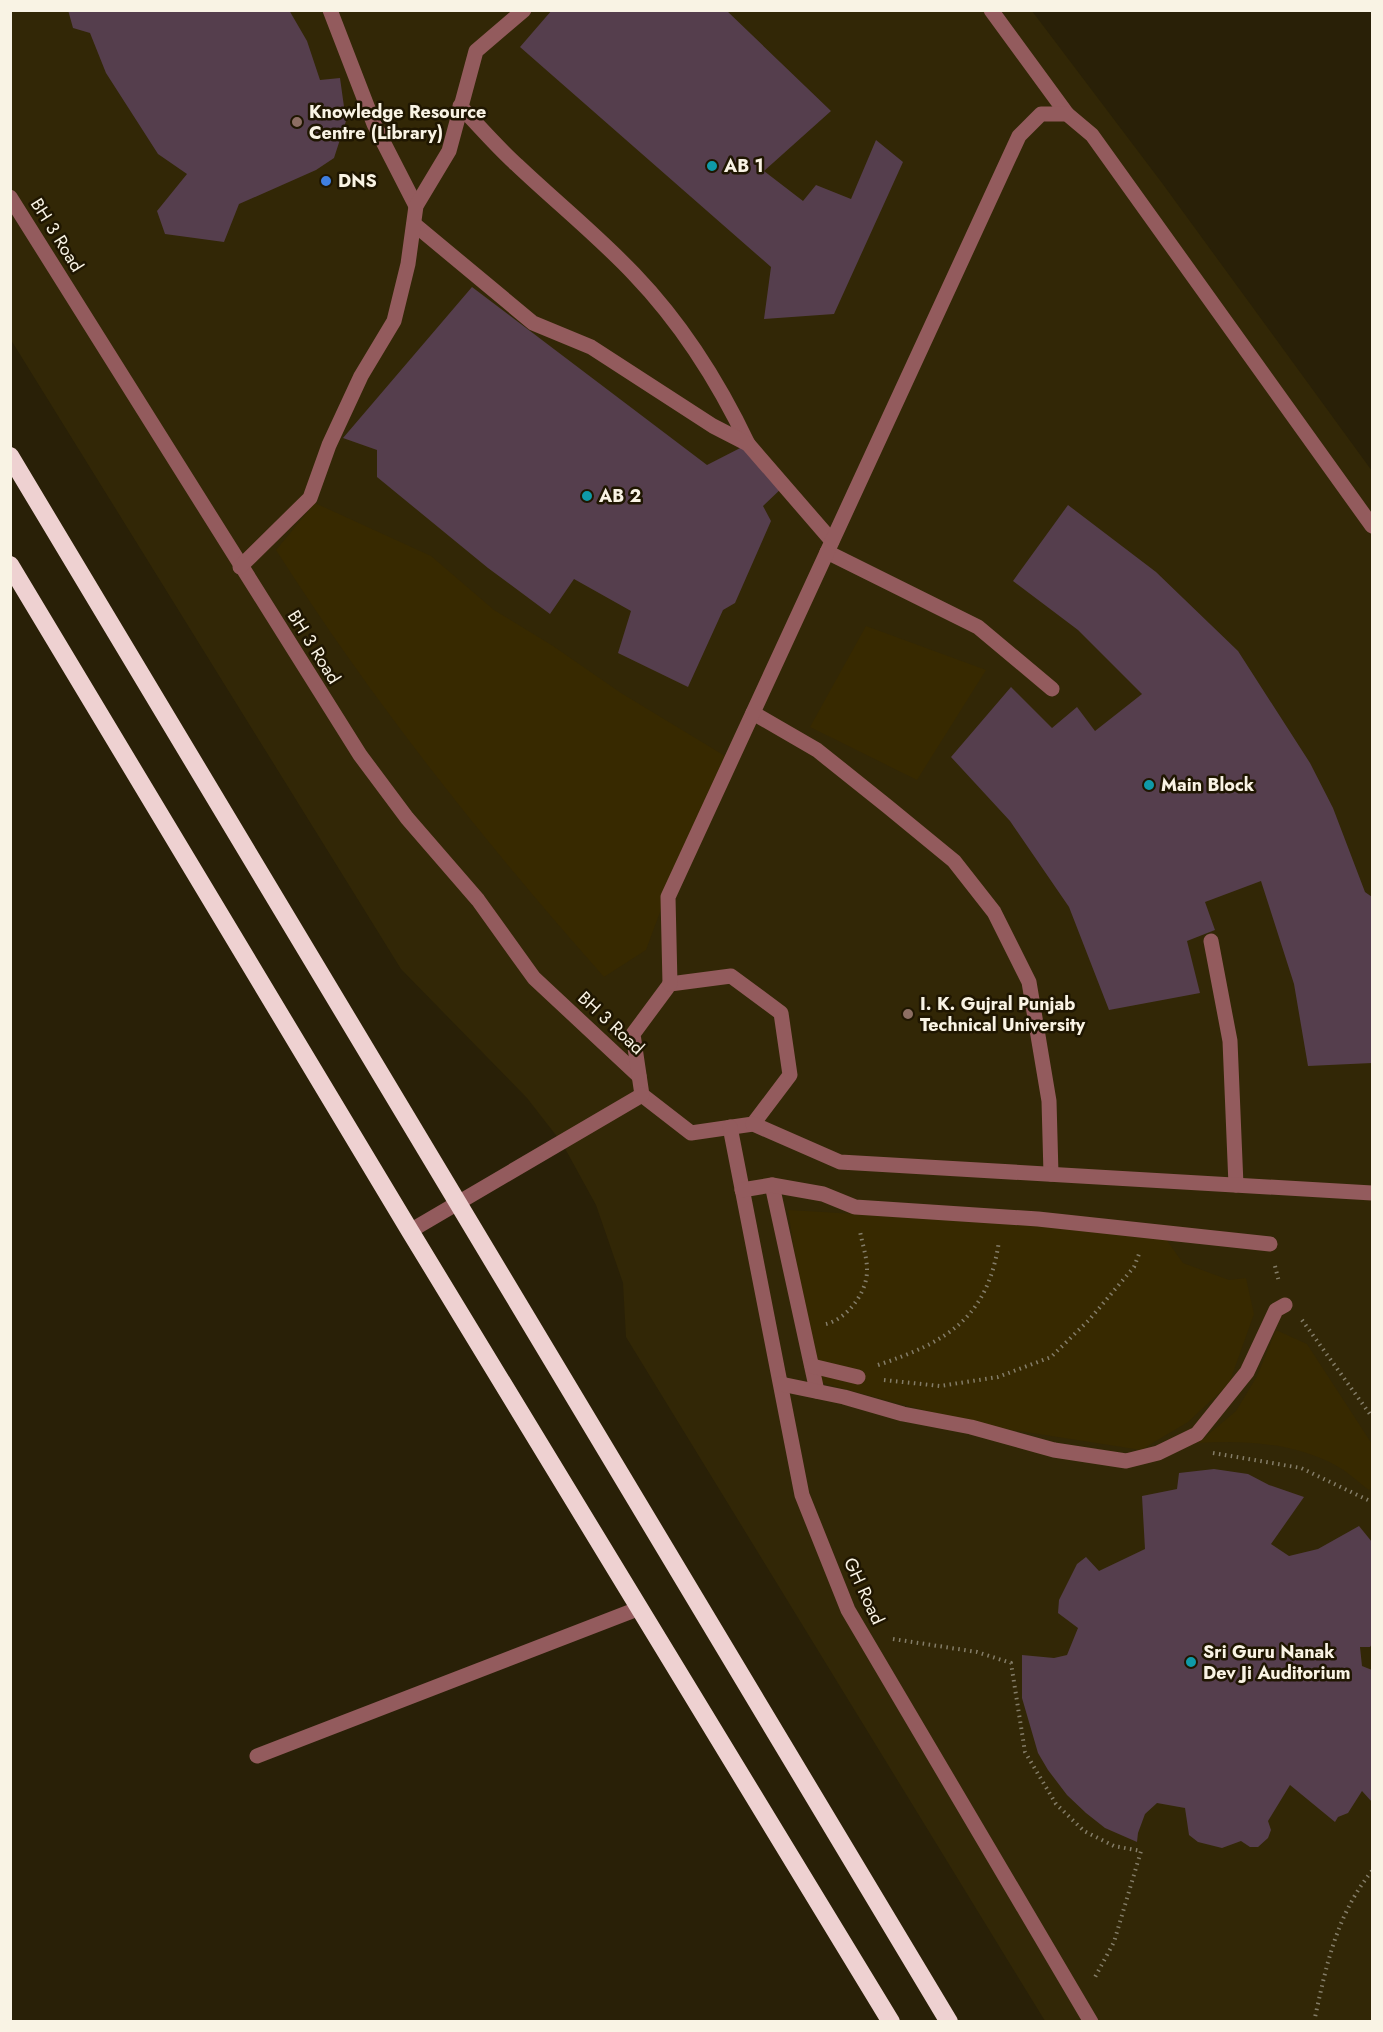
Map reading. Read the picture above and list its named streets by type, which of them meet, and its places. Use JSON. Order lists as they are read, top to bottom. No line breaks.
{"streets":{"street":["BH 3 Road","GH Road"]},"crossings":[["BH 3 Road","GH Road"]],"places":["Knowledge Resource Centre (Library)","AB 1","DNS","AB 2","Main Block","I. K. Gujral Punjab Technical University","Sri Guru Nanak Dev Ji Auditorium"]}
